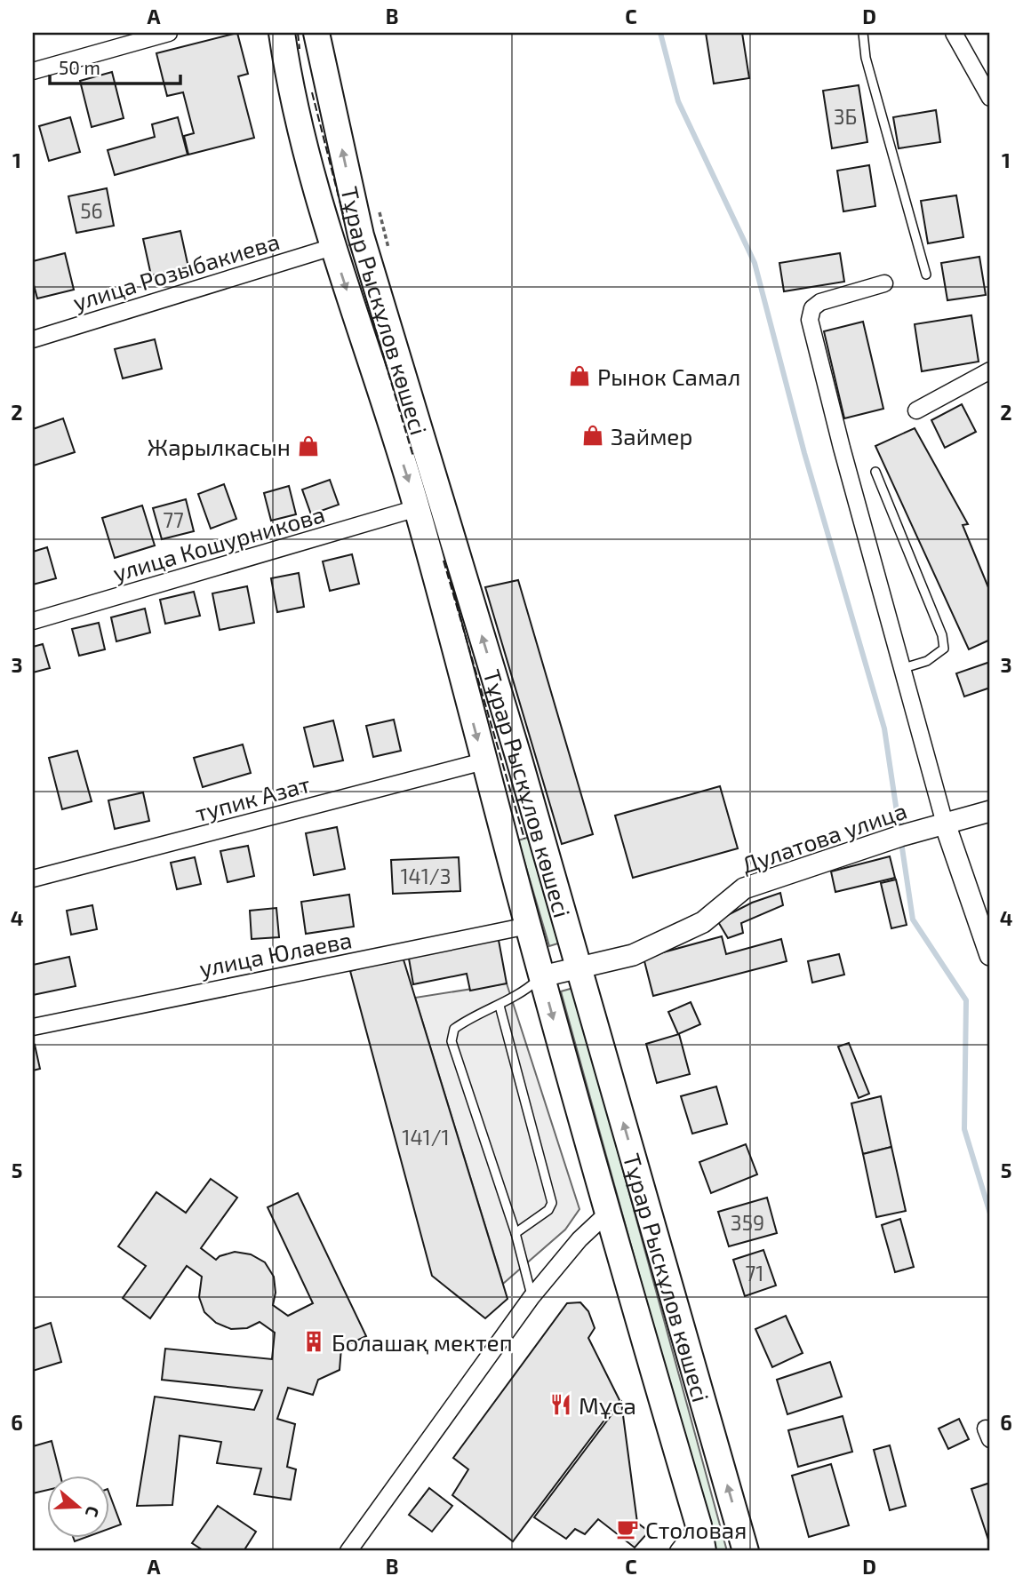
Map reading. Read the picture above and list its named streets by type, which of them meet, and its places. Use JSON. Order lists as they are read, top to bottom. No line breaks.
{"streets":{"main road":["Тұрар Рыскұлов көшесі"],"street":["улица Розыбакиева","улица Кошурникова","тупик Азат","Дулатова улица","улица Юлаева"]},"crossings":[["улица Розыбакиева","Тұрар Рыскұлов көшесі"],["Тұрар Рыскұлов көшесі","улица Кошурникова"],["Тұрар Рыскұлов көшесі","тупик Азат"],["Тұрар Рыскұлов көшесі","Дулатова улица"],["Тұрар Рыскұлов көшесі","улица Юлаева"]],"places":{"shop":["Рынок Самал","Займер","Жарылкасын"],"building":["Болашақ мектеп"],"restaurant":["Мұса"],"cafe":["Столовая"]},"house_numbers":["3Б","56","77","141/3","141/1","359","71"],"scale_bar":"50 m","north":"right","grid":{"columns":["A","B","C","D"],"rows":["1","2","3","4","5","6"]}}
